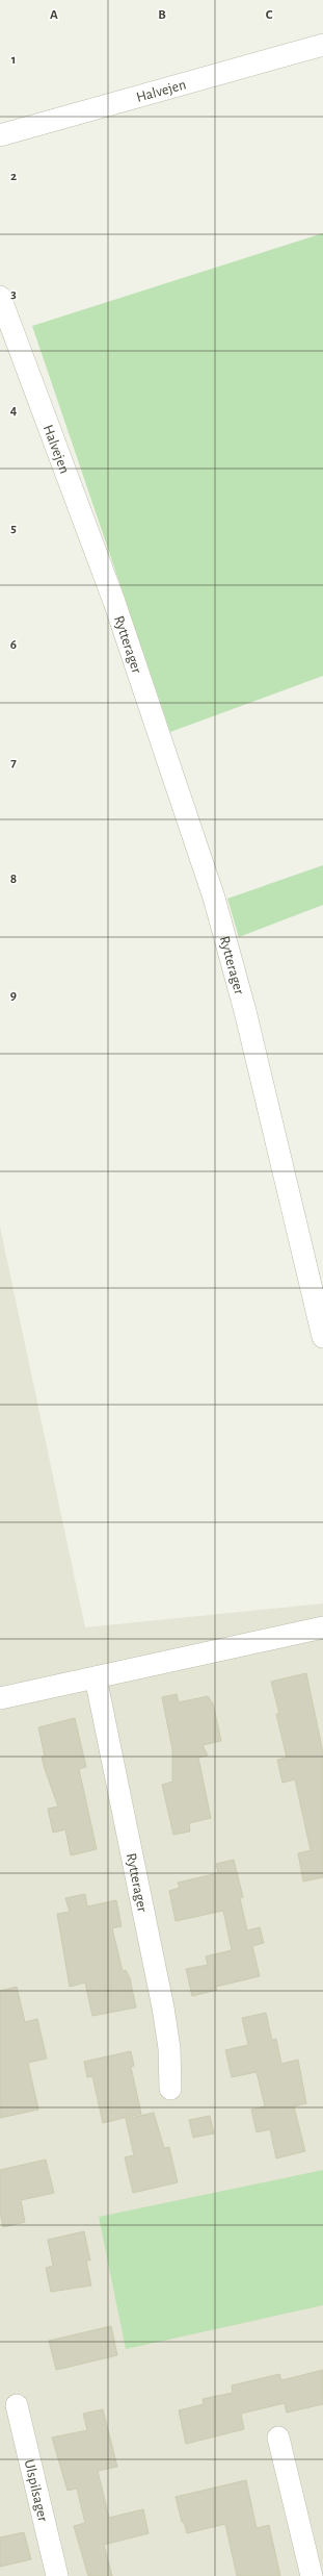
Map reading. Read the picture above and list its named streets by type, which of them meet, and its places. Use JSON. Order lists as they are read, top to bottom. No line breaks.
{"streets":{"street":["Halvejen","Rytterager","Ulspilsager"]},"crossings":[["Halvejen","Rytterager"]],"grid":{"columns":["A","B","C"],"rows":["1","2","3","4","5","6","7","8","9"]}}
